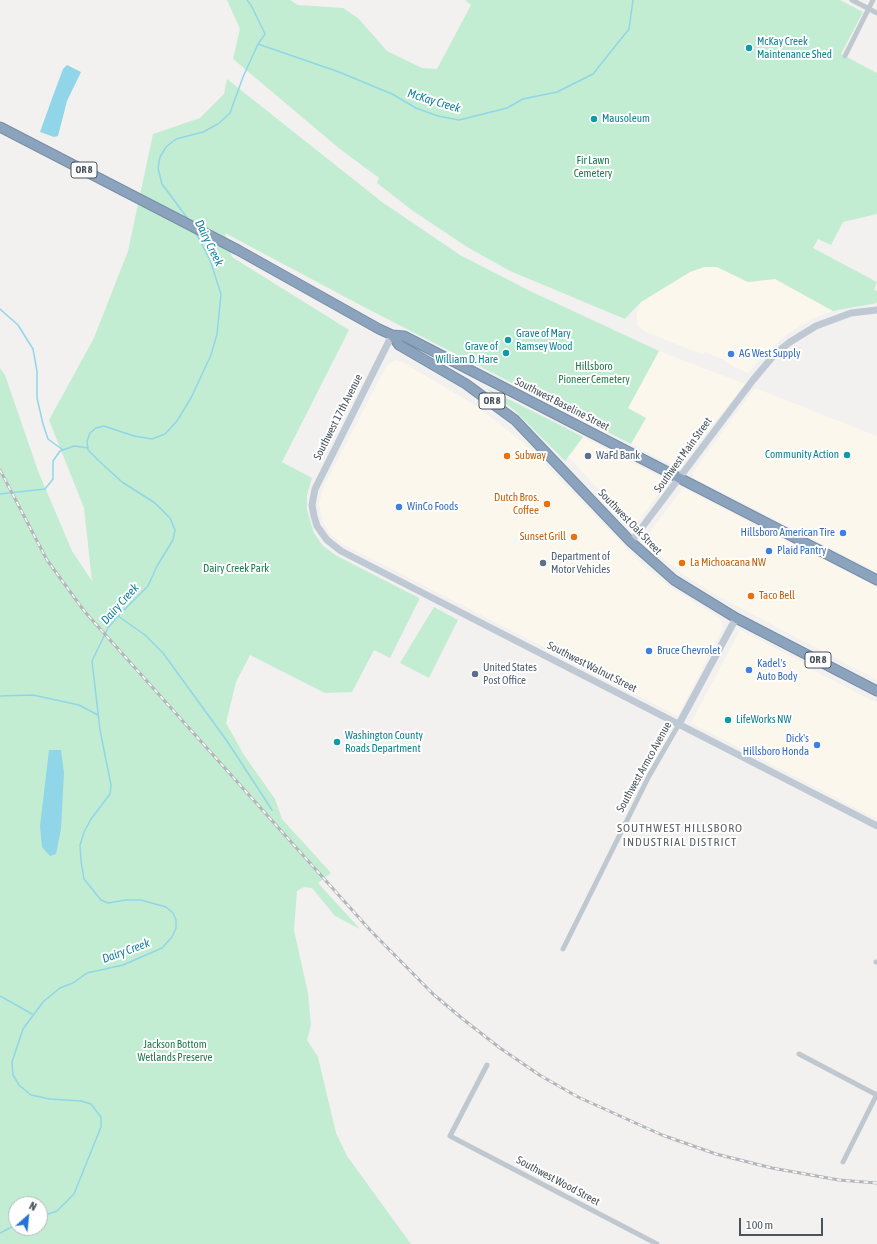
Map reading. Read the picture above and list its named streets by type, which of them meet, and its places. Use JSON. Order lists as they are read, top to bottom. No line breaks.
{"streets":{"highway":["OR 8","Southwest Baseline Street","Southwest Oak Street"],"street":["Southwest 17th Avenue","Southwest Main Street","Southwest Walnut Street","Southwest Armco Avenue","Southwest Wood Street"]},"crossings":[["Southwest Baseline Street","Southwest 17th Avenue"],["Southwest Baseline Street","Southwest Main Street"],["Southwest Baseline Street","Southwest Oak Street"],["Southwest 17th Avenue","Southwest Oak Street"],["Southwest 17th Avenue","Southwest Walnut Street"],["Southwest Main Street","Southwest Oak Street"],["Southwest Oak Street","Southwest Armco Avenue"],["Southwest Walnut Street","Southwest Armco Avenue"]],"districts":["SOUTHWEST HILLSBORO INDUSTRIAL DISTRICT"],"water":["McKay Creek","Dairy Creek"],"parks":["Fir Lawn Cemetery","Hillsboro Pioneer Cemetery","Dairy Creek Park","Jackson Bottom Wetlands Preserve"],"places":["McKay Creek Maintenance Shed","Mausoleum","Grave of Mary Ramsey Wood","Grave of William D. Hare","AG West Supply","Community Action","Subway","WaFd Bank","Dutch Bros. Coffee","WinCo Foods","Hillsboro American Tire","Sunset Grill","Plaid Pantry","Department of Motor Vehicles","La Michoacana NW","Taco Bell","Bruce Chevrolet","Kadel's Auto Body","United States Post Office","LifeWorks NW","Washington County Roads Department","Dick's Hillsboro Honda"],"scale_bar":"100 m","north":"top right"}
